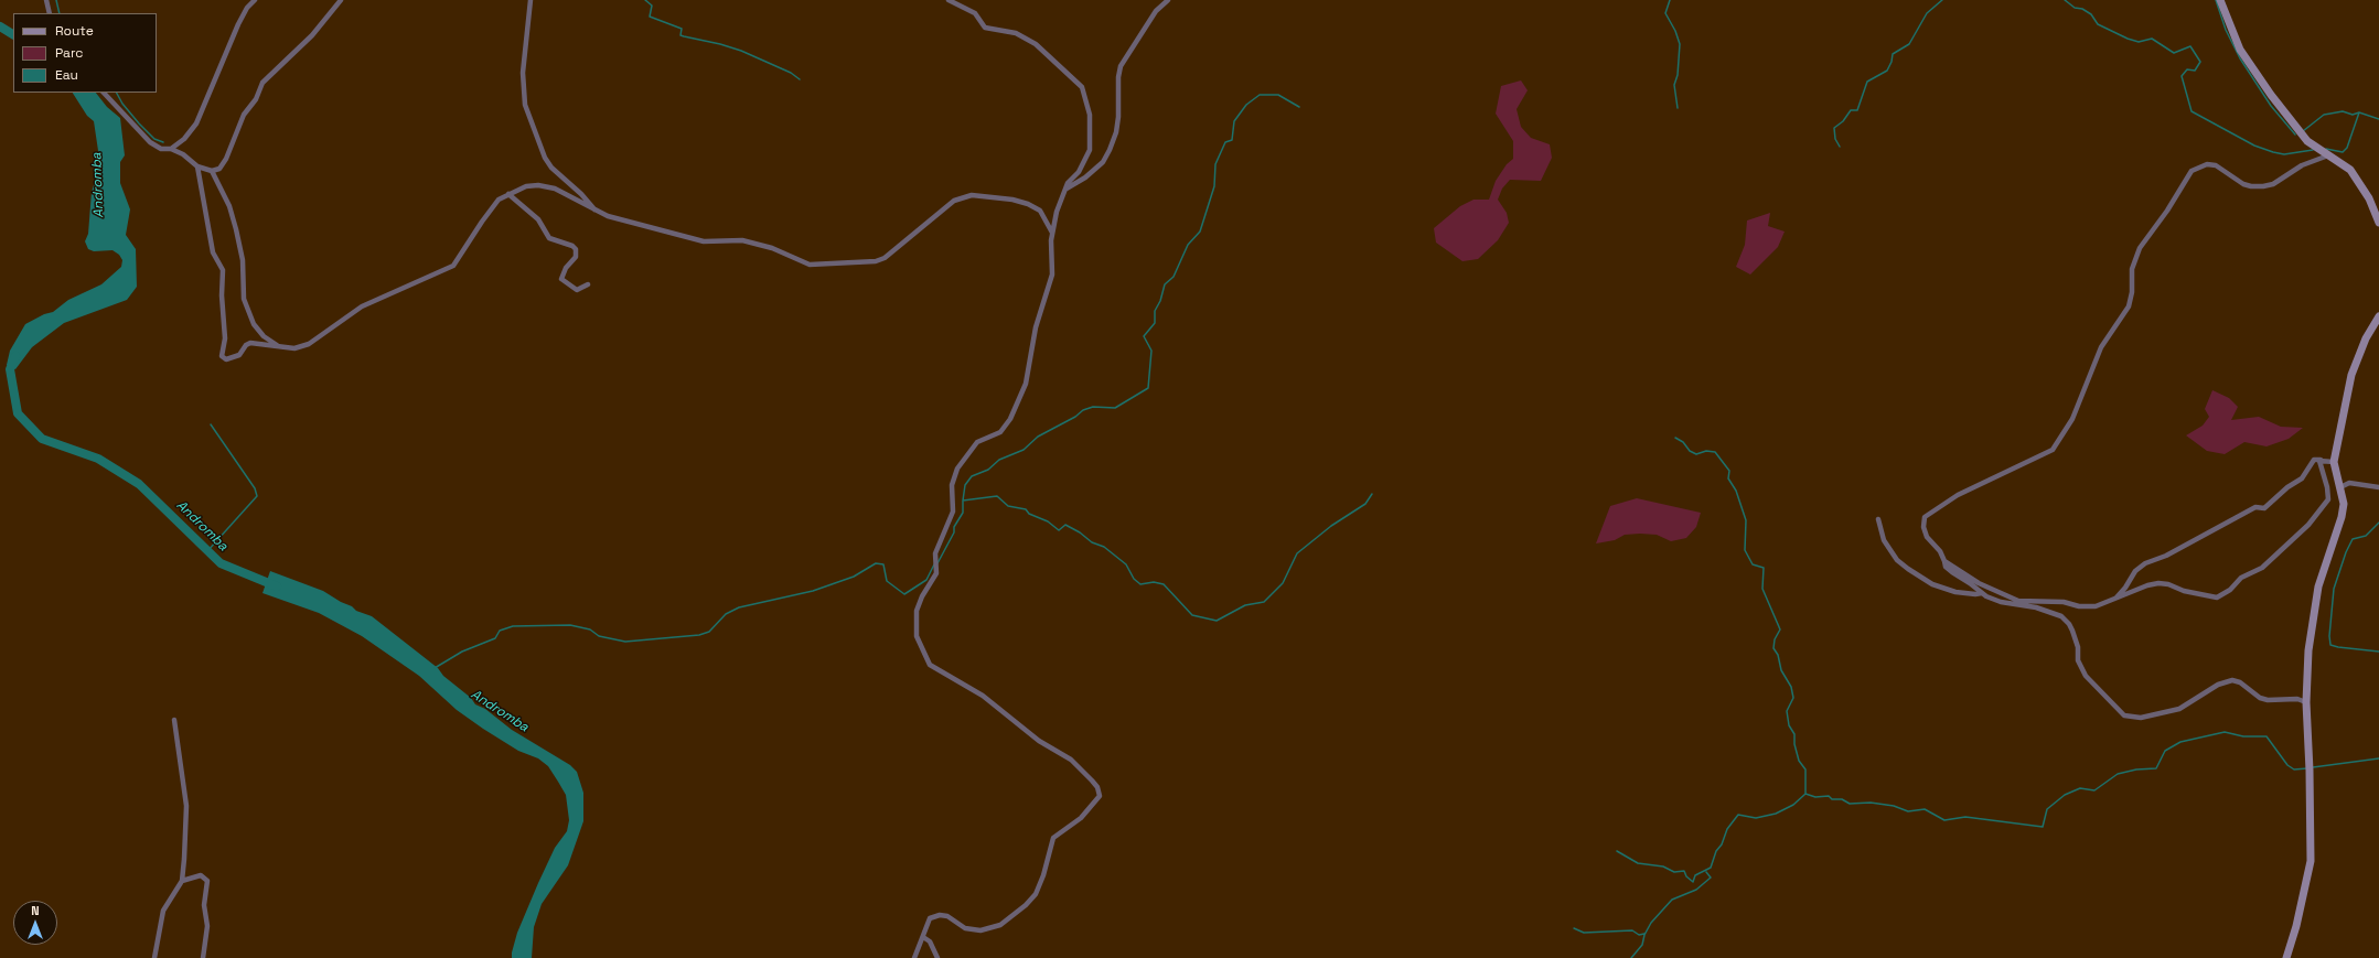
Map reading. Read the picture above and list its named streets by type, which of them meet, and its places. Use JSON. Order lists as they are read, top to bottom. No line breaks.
{"water":["Andromba"],"legend":["Route","Parc","Eau"],"north":"top"}
